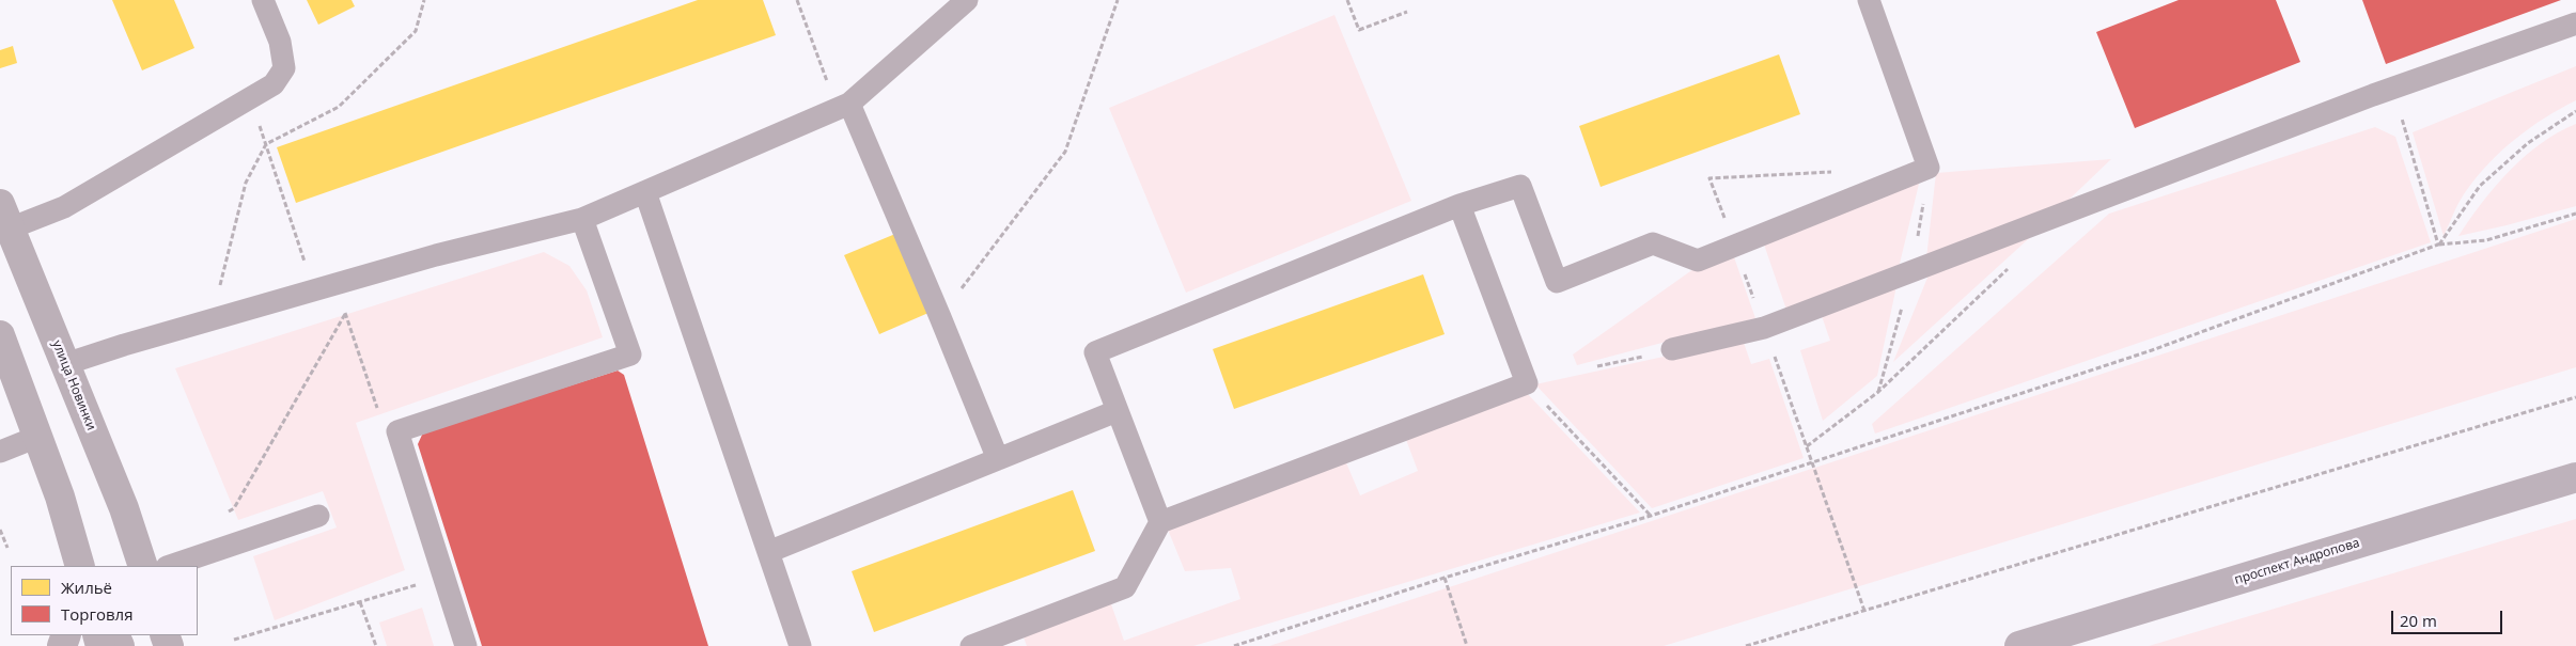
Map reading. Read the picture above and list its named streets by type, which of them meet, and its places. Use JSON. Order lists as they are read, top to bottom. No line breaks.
{"streets":{"main road":["проспект Андропова"],"street":["улица Новинки"]},"legend":["Жильё","Торговля"],"scale_bar":"20 m"}
